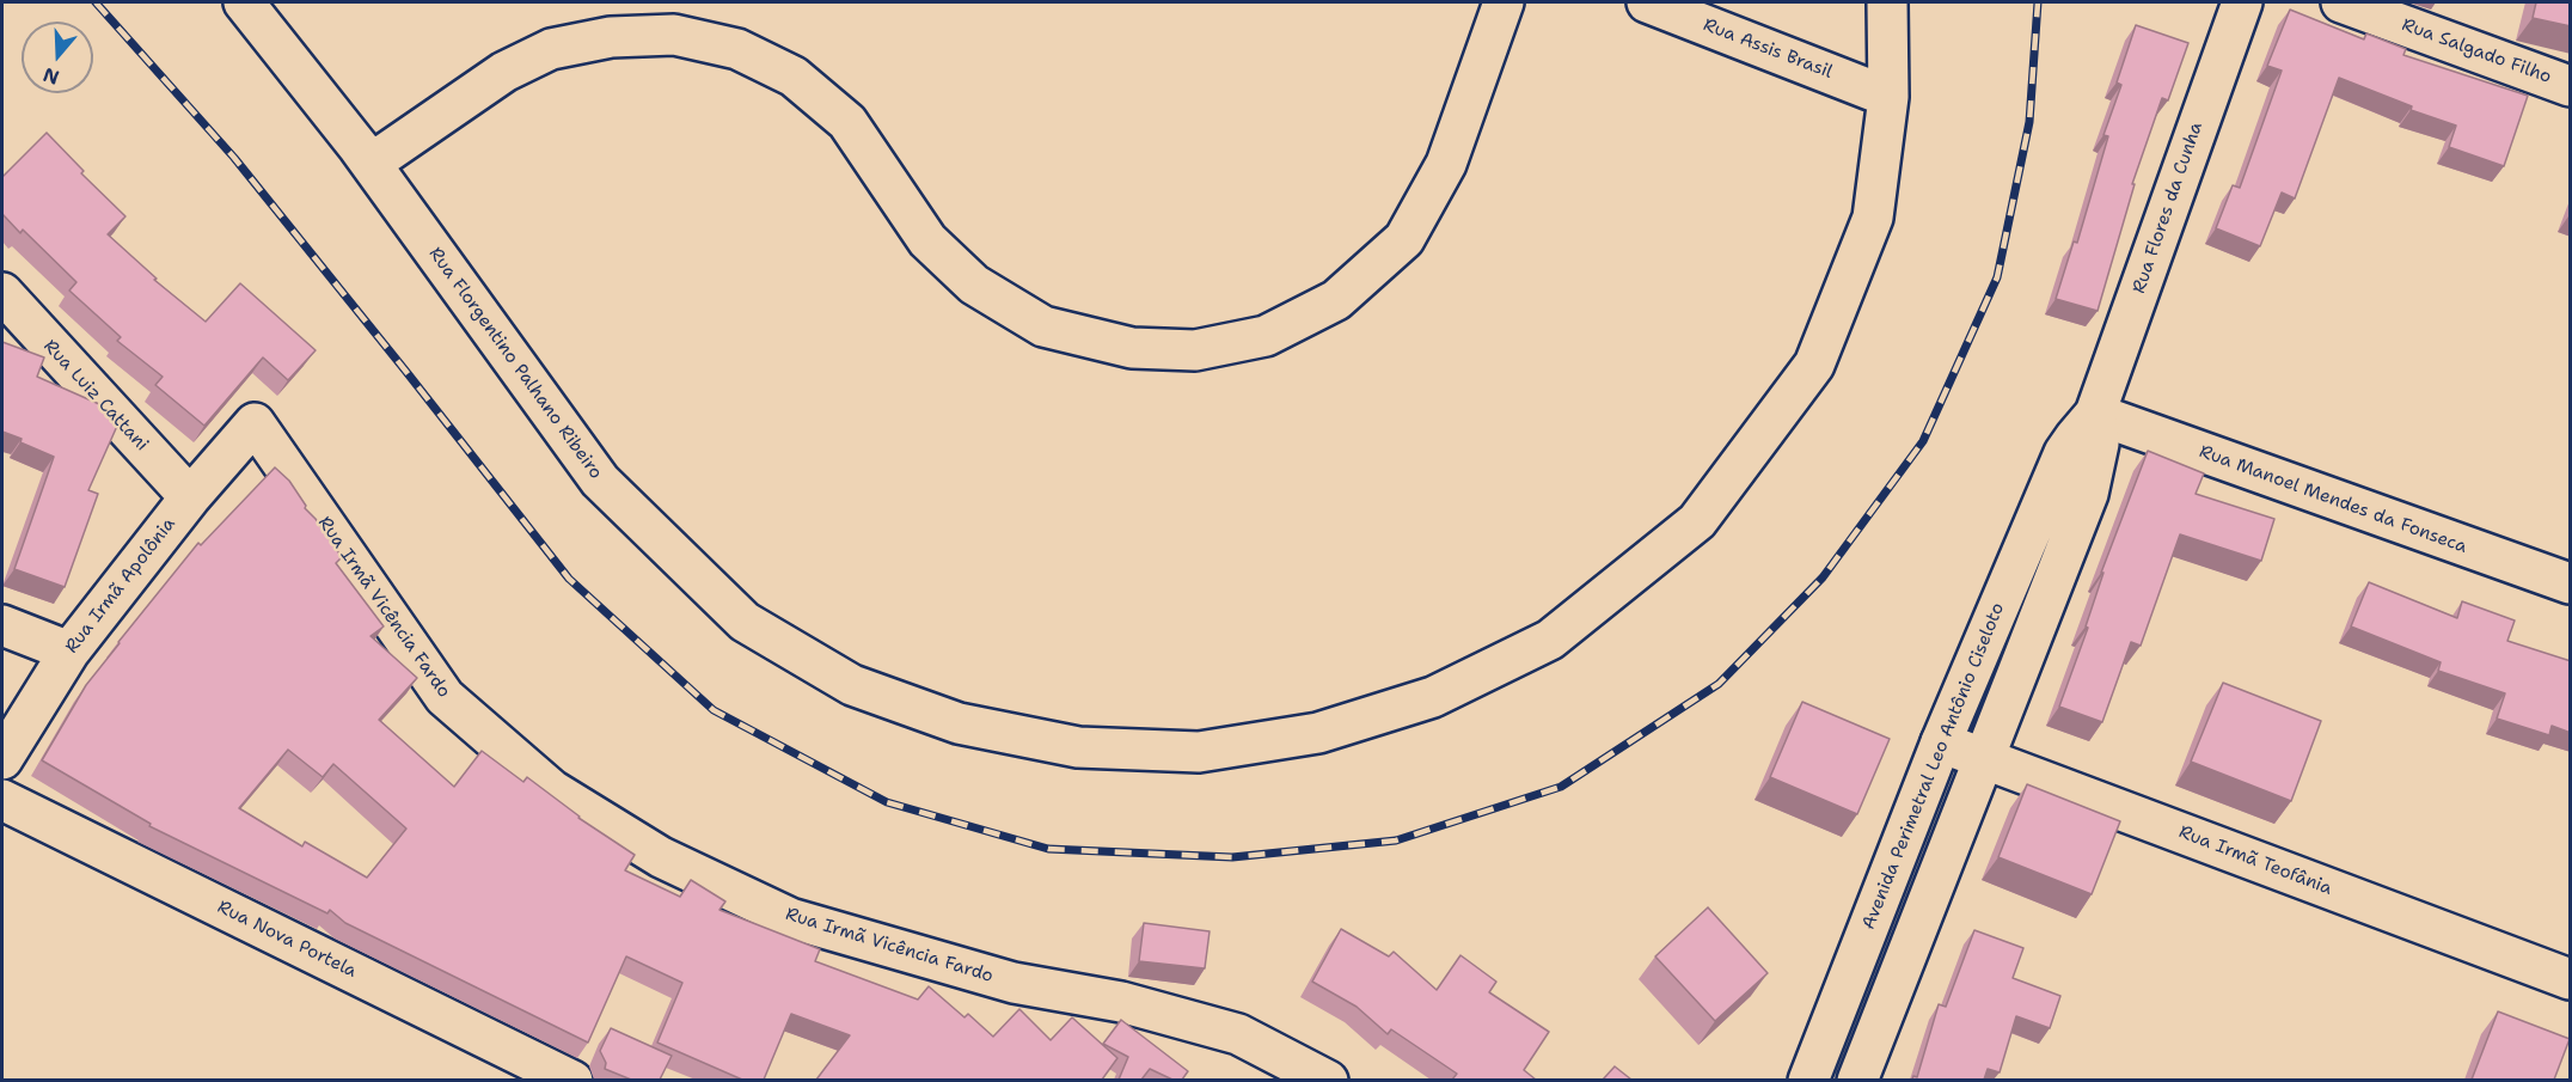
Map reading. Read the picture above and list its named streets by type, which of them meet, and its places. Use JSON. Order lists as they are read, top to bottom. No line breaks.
{"streets":{"street":["Rua Assis Brasil","Rua Salgado Filho","Rua Flores da Cunha","Rua Florgentino Palhano Ribeiro","Rua Luiz Cattani","Rua Manoel Mendes da Fonseca","Rua Irmã Apolônia","Rua Irmã Vicência Fardo","Avenida Perimetral Leo Antônio Ciseloto","Rua Irmã Teofânia","Rua Nova Portela"]},"crossings":[["Rua Assis Brasil","Rua Florgentino Palhano Ribeiro"],["Rua Flores da Cunha","Rua Manoel Mendes da Fonseca"],["Rua Flores da Cunha","Avenida Perimetral Leo Antônio Ciseloto"],["Rua Luiz Cattani","Rua Irmã Apolônia"],["Rua Irmã Apolônia","Rua Irmã Vicência Fardo"],["Avenida Perimetral Leo Antônio Ciseloto","Rua Irmã Teofânia"]],"north":"bottom"}
